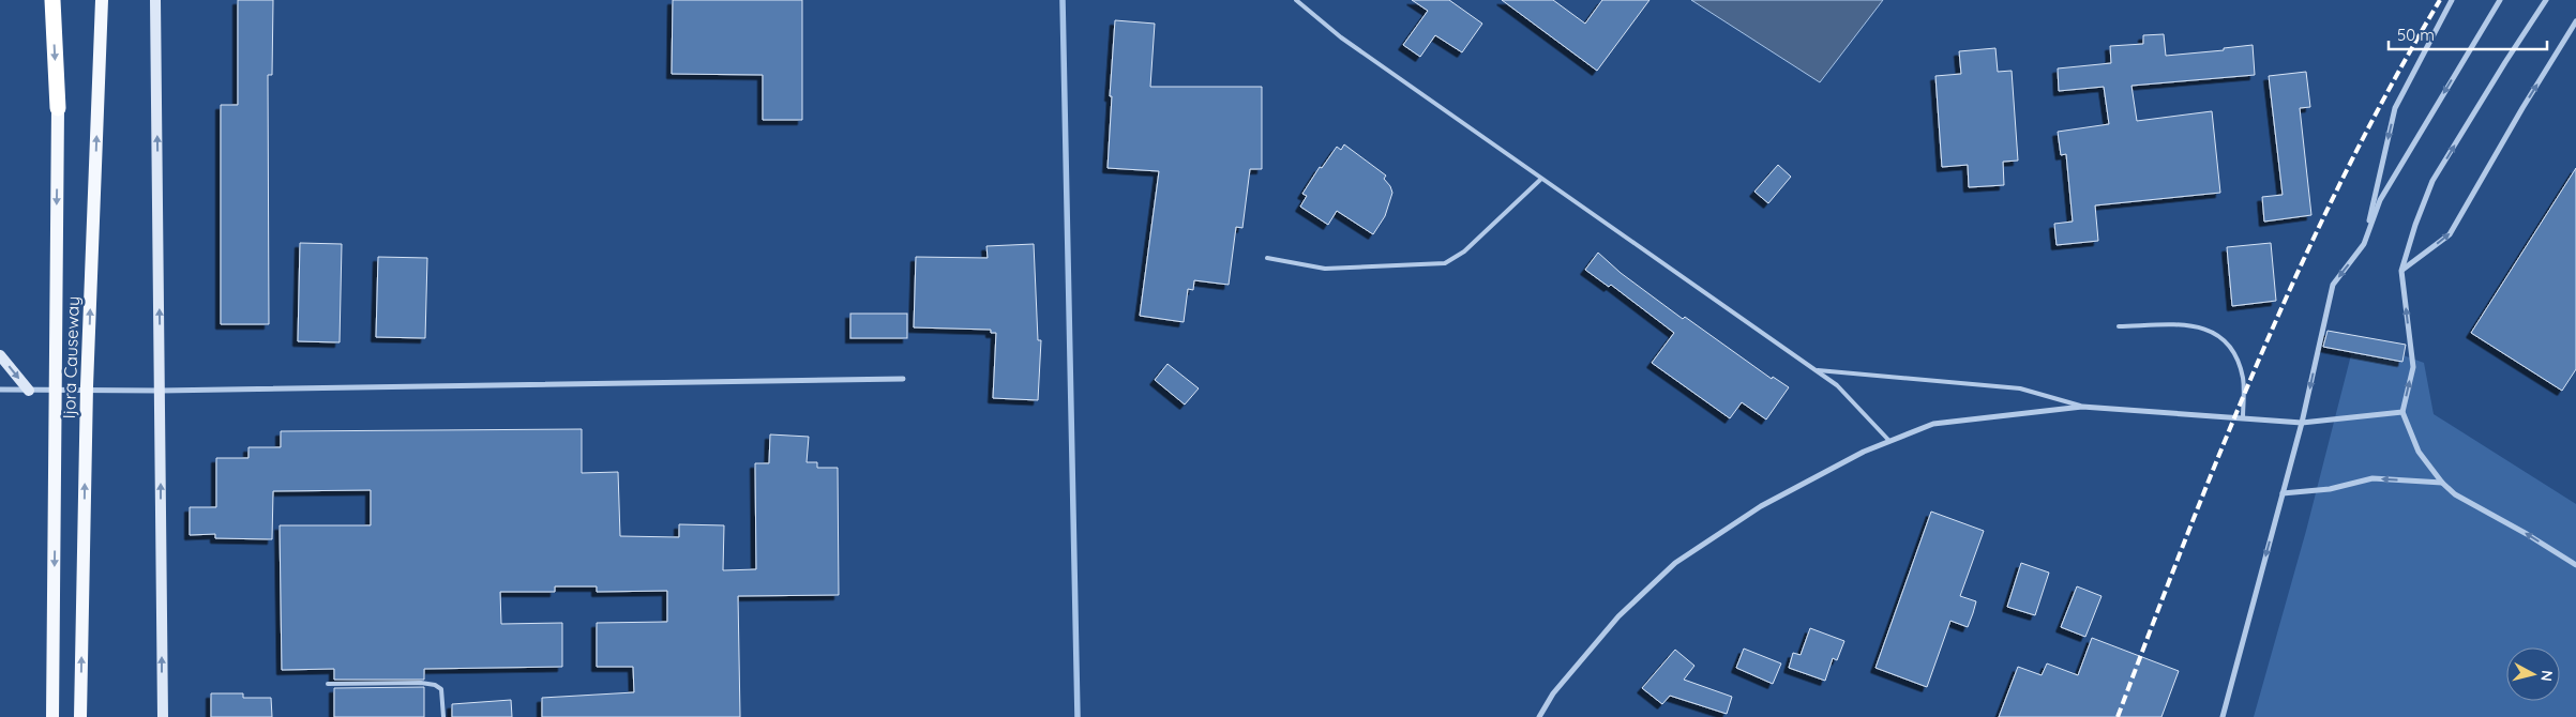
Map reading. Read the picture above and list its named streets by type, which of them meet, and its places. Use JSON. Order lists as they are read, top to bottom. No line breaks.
{"streets":{"main road":["Ijora Causeway"]},"scale_bar":"50 m","north":"right"}
